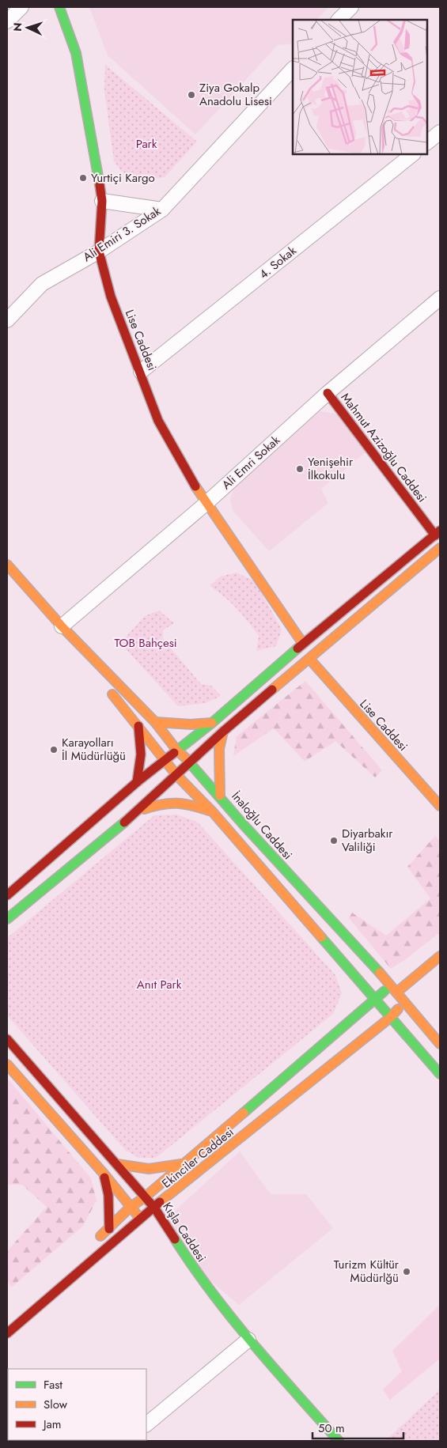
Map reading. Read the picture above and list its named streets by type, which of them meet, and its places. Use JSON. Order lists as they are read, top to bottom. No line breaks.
{"streets":{"street":["Ali Emiri 3. Sokak","4. Sokak","Lise Caddesi","Mahmut Azizoğlu Caddesi","Ali Emri Sokak","İnaloğlu Caddesi","Ekinciler Caddesi","Kışla Caddesi"]},"crossings":[["Ali Emiri 3. Sokak","Lise Caddesi"],["4. Sokak","Lise Caddesi"],["Lise Caddesi","Ali Emri Sokak"],["Mahmut Azizoğlu Caddesi","Ali Emri Sokak"],["Ali Emri Sokak","İnaloğlu Caddesi"],["İnaloğlu Caddesi","Ekinciler Caddesi"],["Ekinciler Caddesi","Kışla Caddesi"]],"parks":["Park","TOB Bahçesi","Anıt Park"],"places":["Ziya Gokalp Anadolu Lisesi","Yurtiçi Kargo","Yenişehir İlkokulu","Karayolları İl Müdürlüğü","Diyarbakır Valiliği","Turizm Kültür Müdürlğü"],"legend":["Fast","Slow","Jam"],"scale_bar":"50 m","north":"left"}
